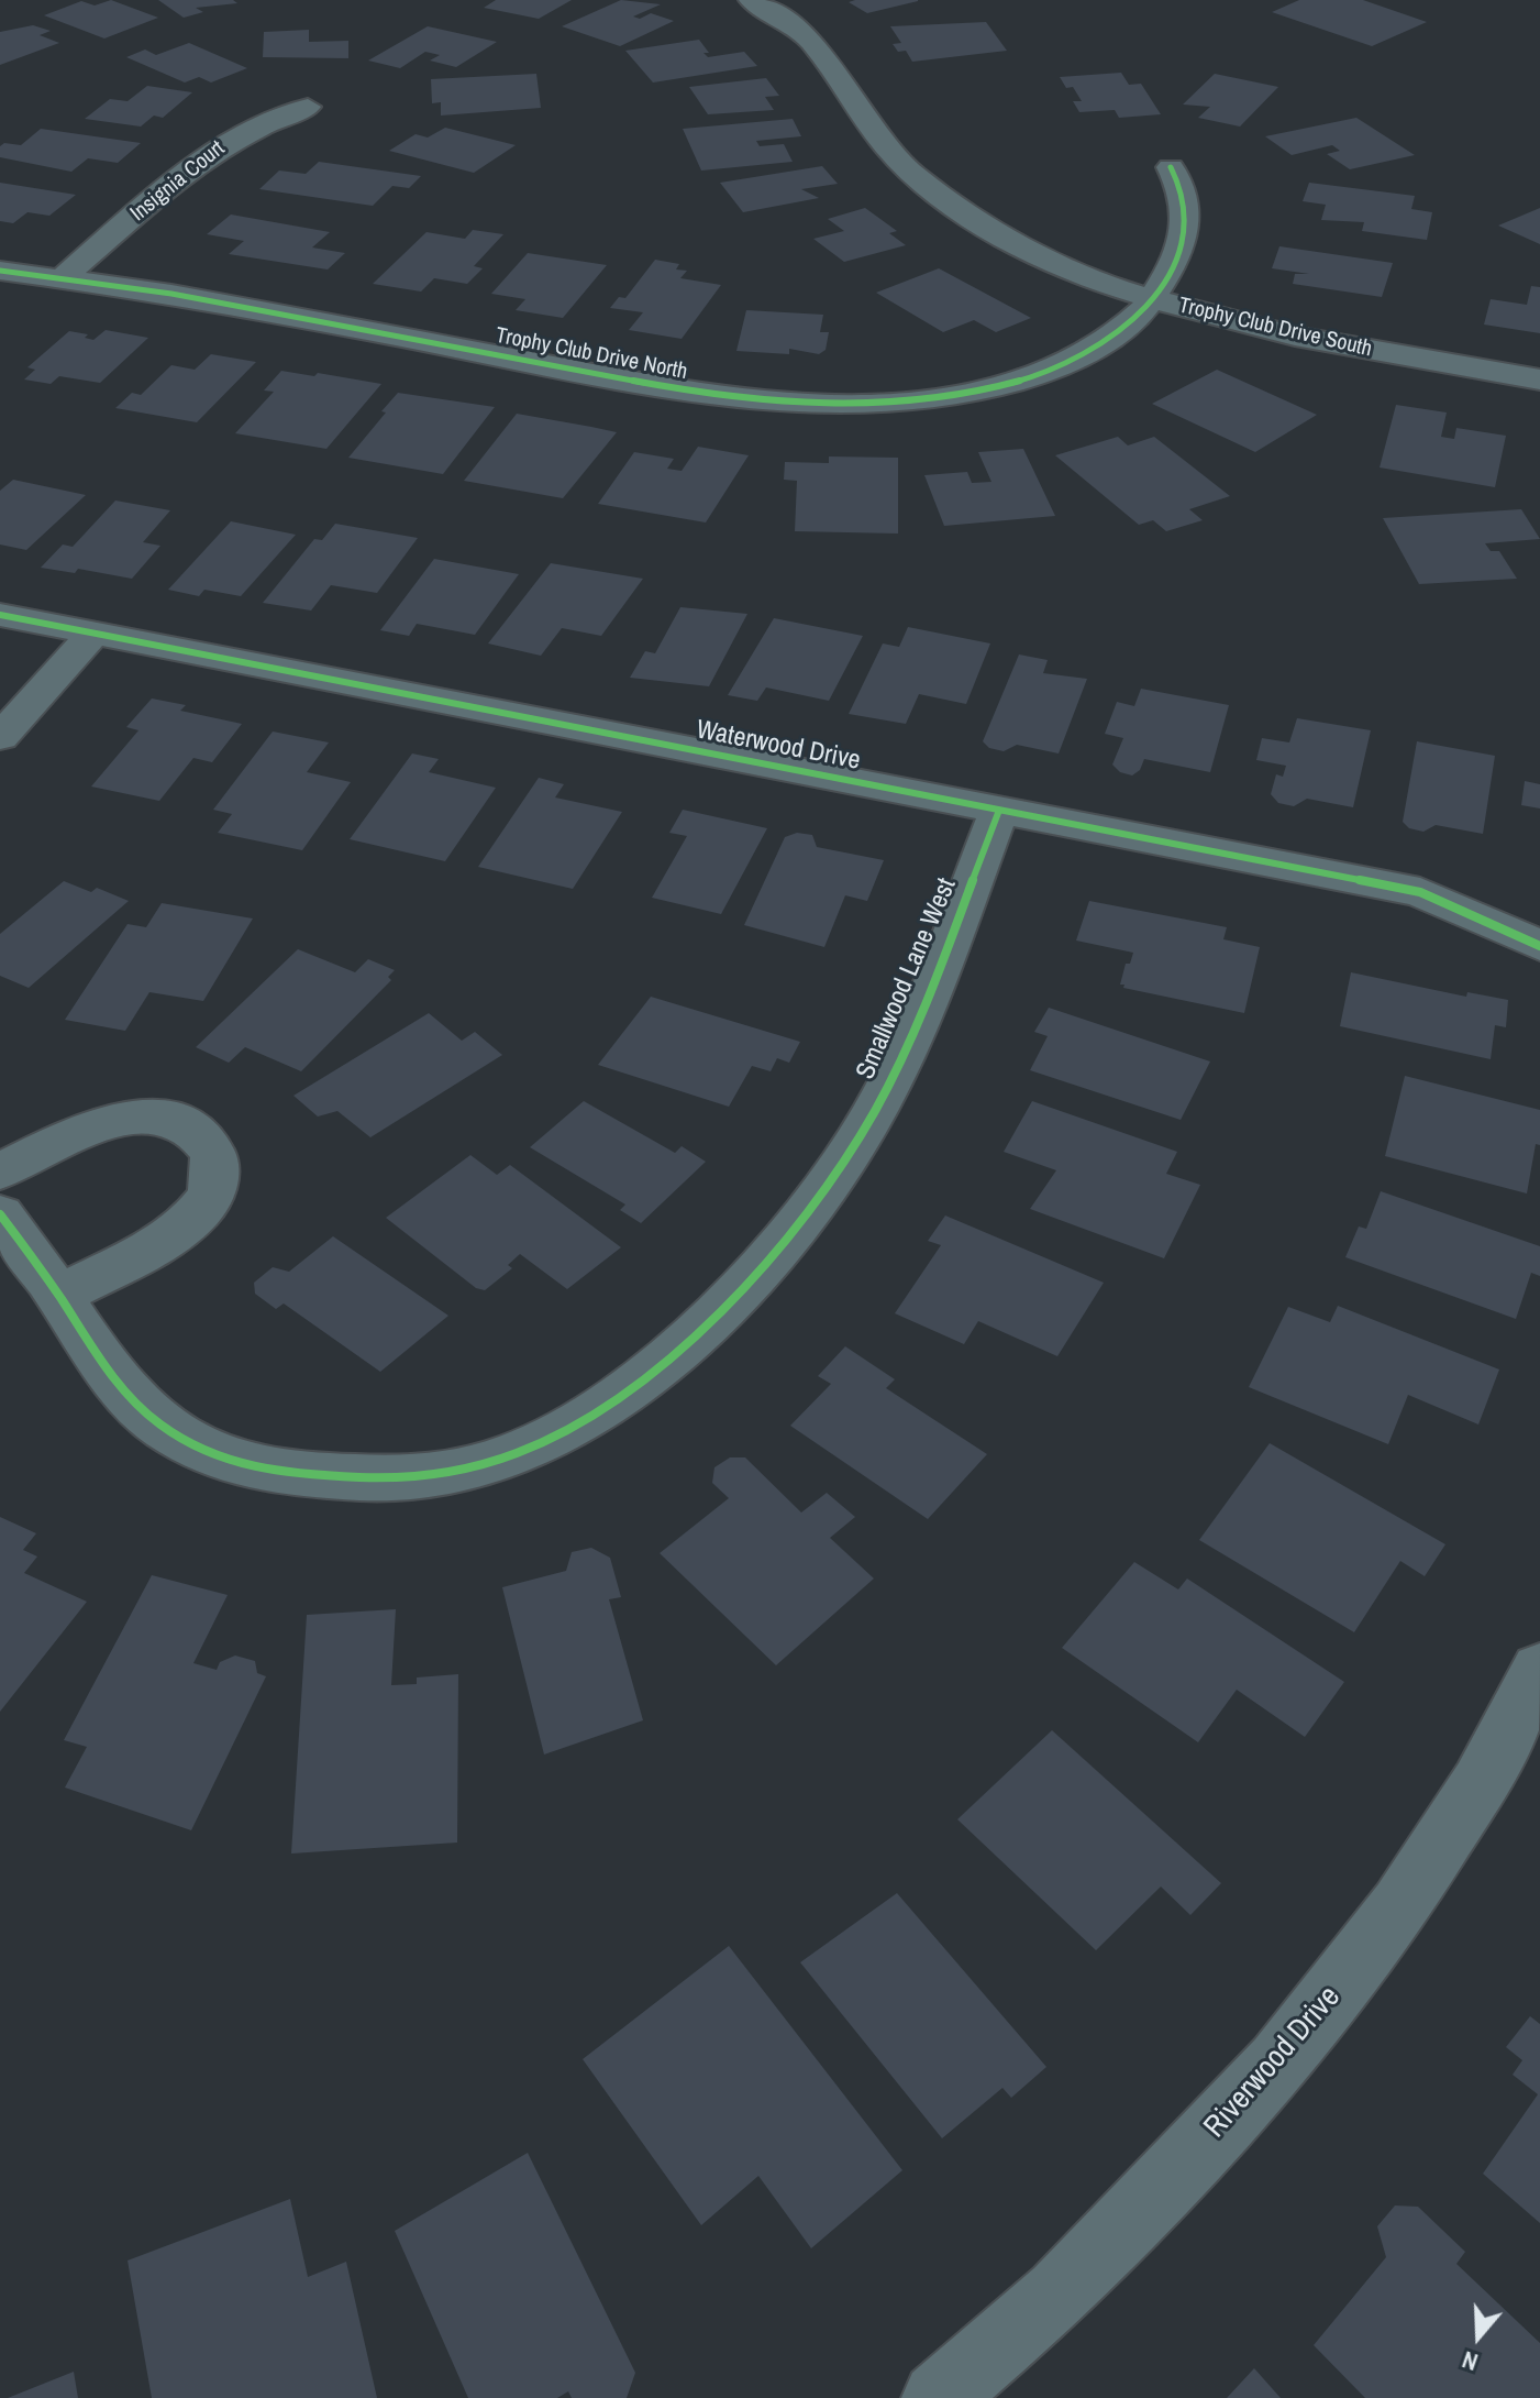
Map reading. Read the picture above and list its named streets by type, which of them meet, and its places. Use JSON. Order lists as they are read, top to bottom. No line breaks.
{"streets":{"street":["Insignia Court","Trophy Club Drive South","Trophy Club Drive North","Waterwood Drive","Smallwood Lane West","Riverwood Drive"]},"crossings":[["Insignia Court","Trophy Club Drive North"],["Trophy Club Drive South","Trophy Club Drive North"],["Waterwood Drive","Smallwood Lane West"]],"north":"bottom"}
